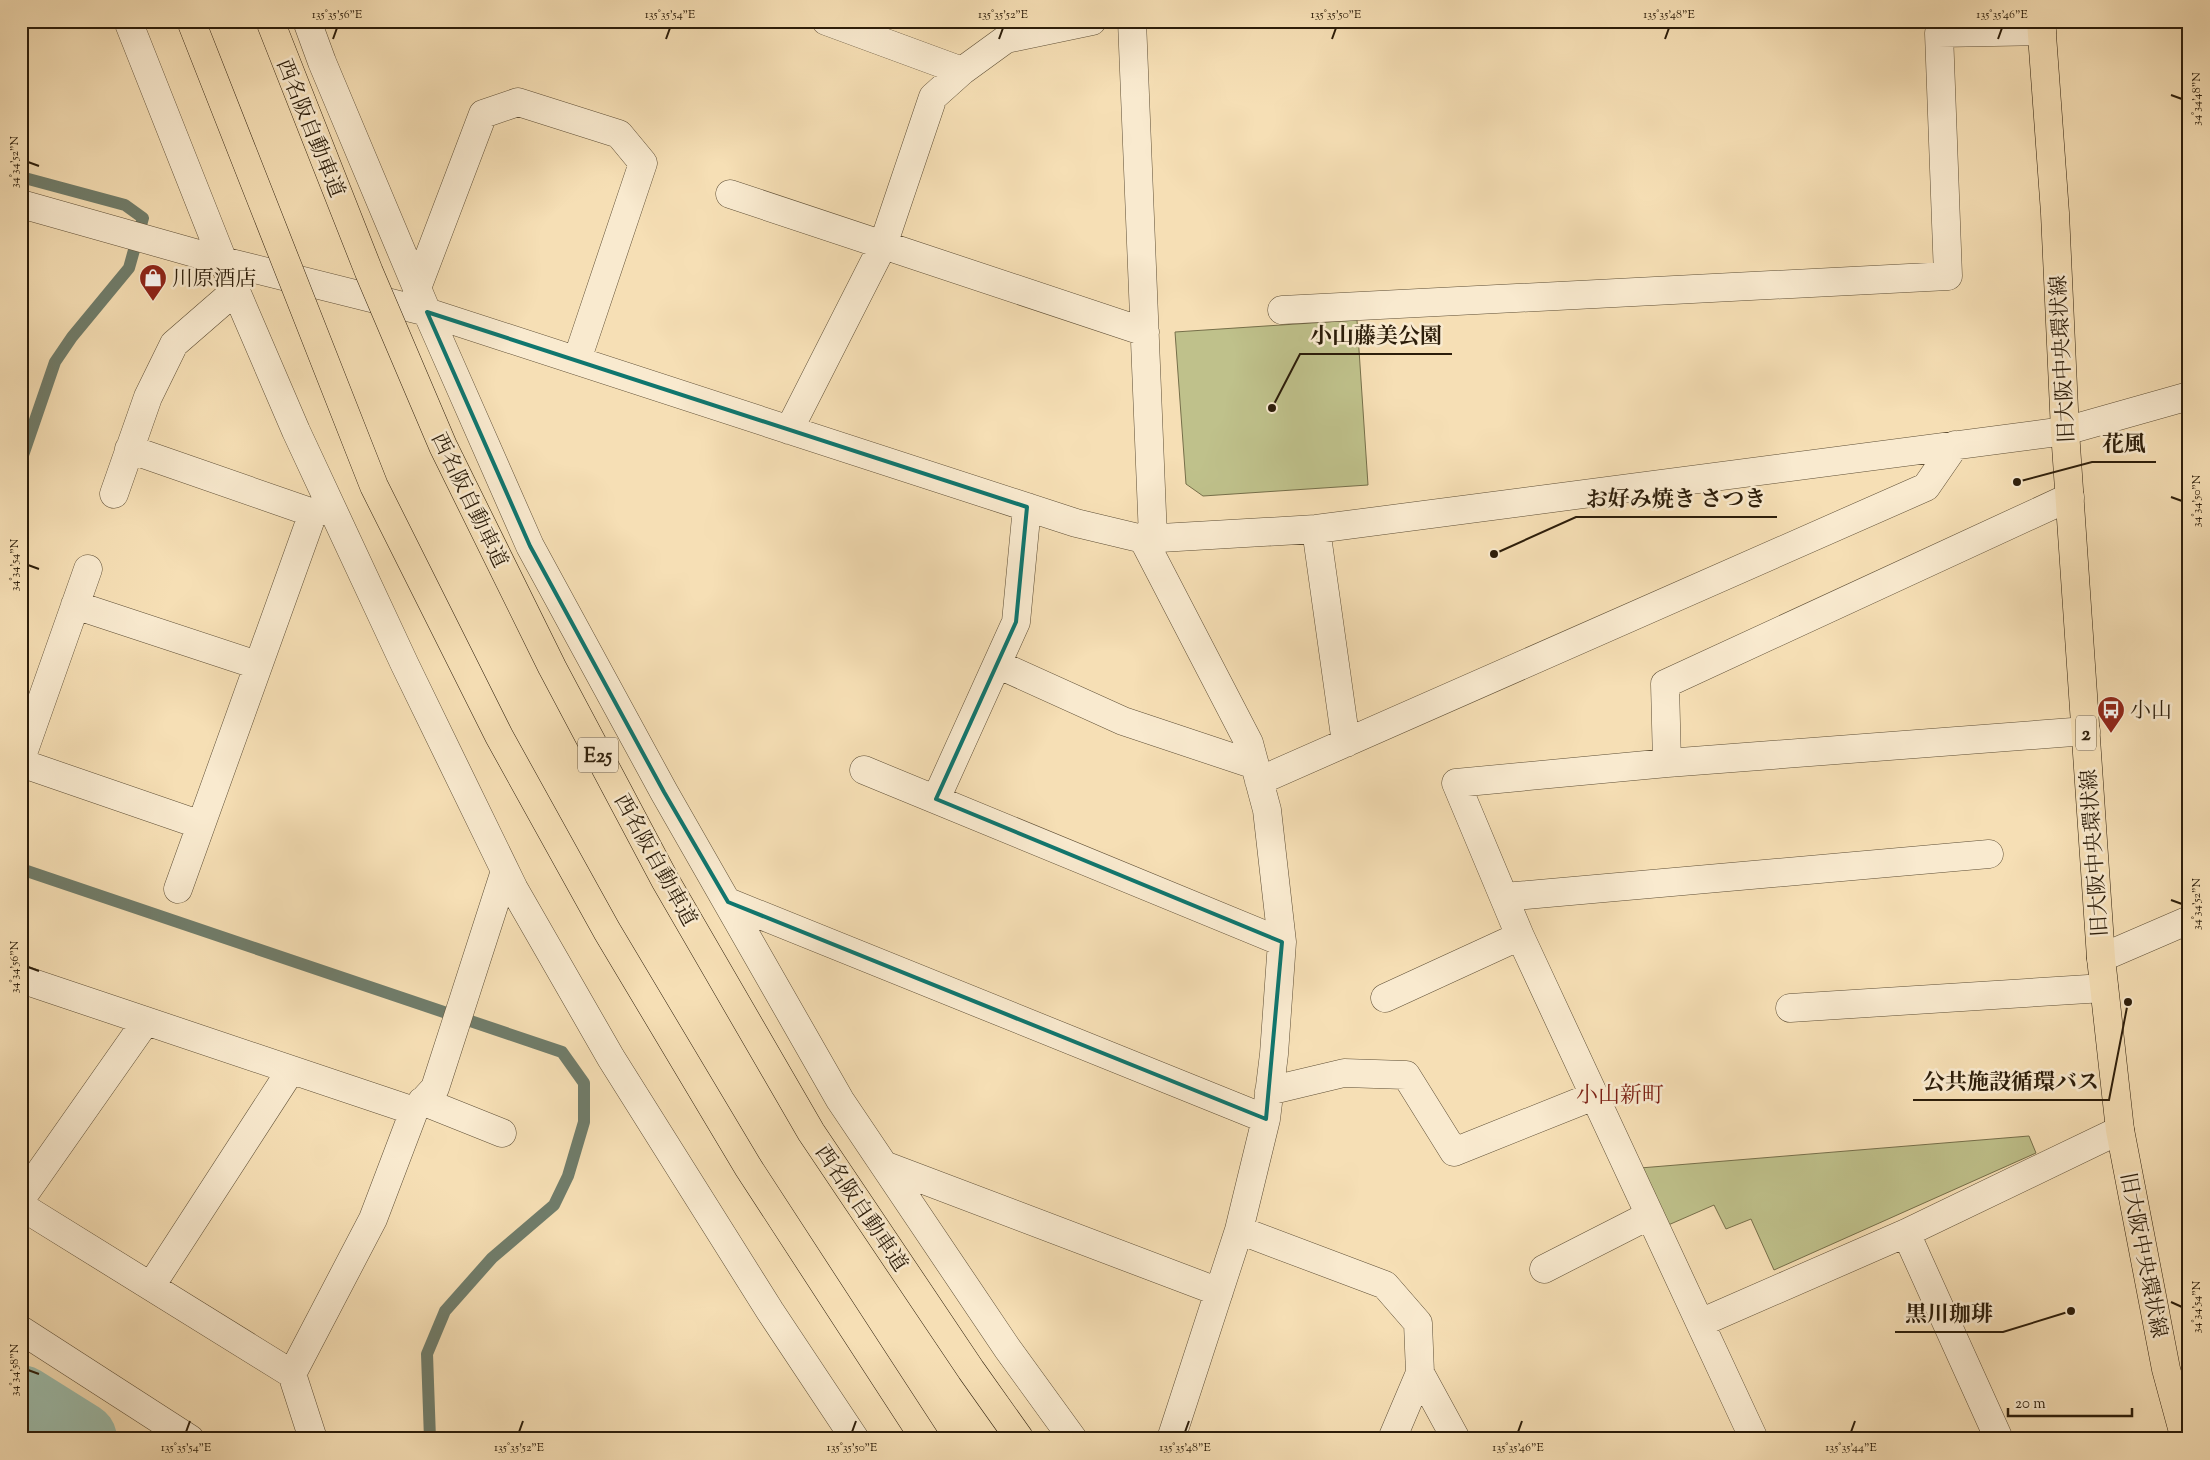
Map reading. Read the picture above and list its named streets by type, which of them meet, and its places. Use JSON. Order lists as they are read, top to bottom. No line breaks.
{"streets":{"main road":["西名阪自動車道","旧大阪中央環状線","2","E25"]},"districts":["小山新町"],"places":{"shop":["川原酒店"],"other":["小山藤美公園","花風","お好み焼き さつき","公共施設循環バス","黒川珈琲"],"bus stop":["小山"]},"scale_bar":"20 m","coordinates":["135°35'56\"E","135°35'54\"E","135°35'52\"E","135°35'50\"E","135°35'48\"E","135°35'46\"E","34°34'48\"N","34°34'52\"N","34°34'50\"N","34°34'54\"N","34°34'56\"N","34°34'58\"N","135°35'44\"E"]}
